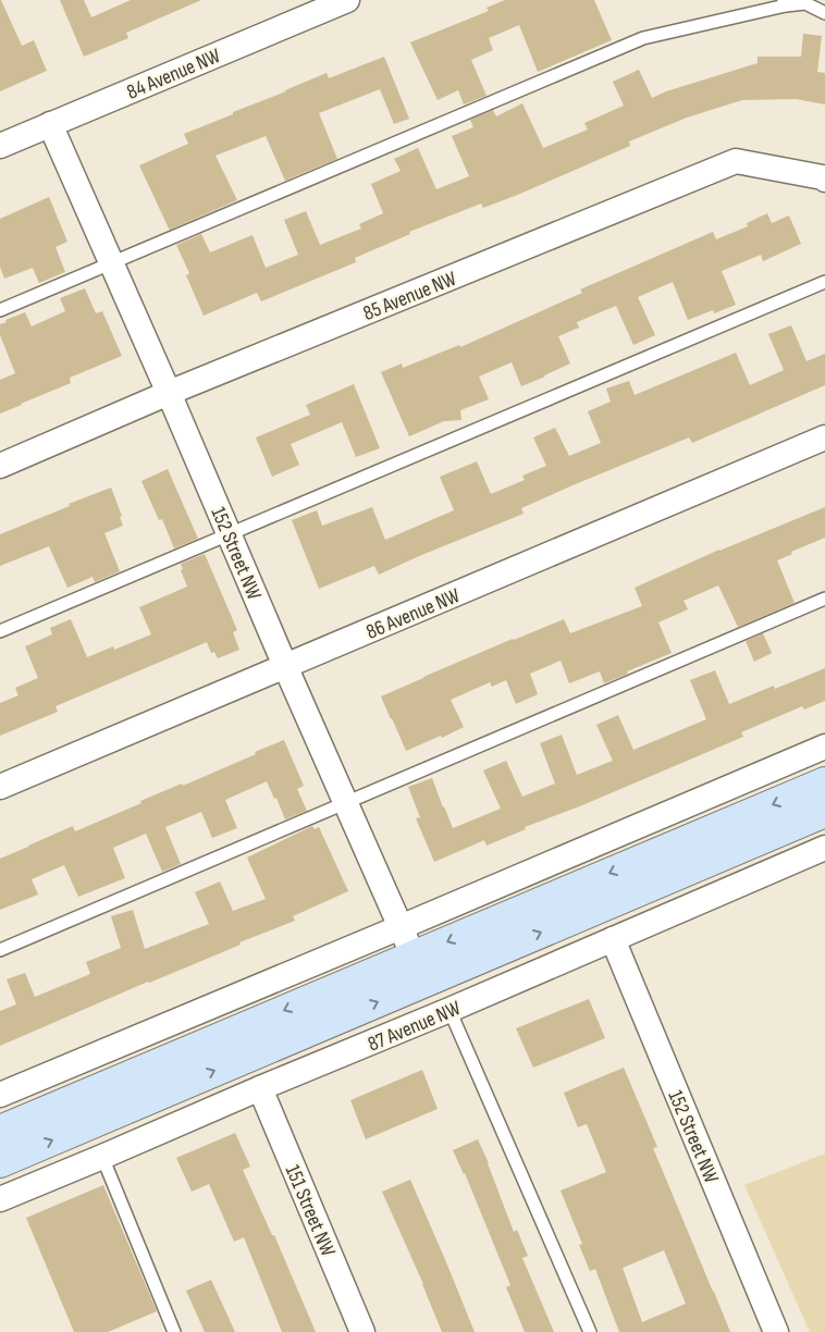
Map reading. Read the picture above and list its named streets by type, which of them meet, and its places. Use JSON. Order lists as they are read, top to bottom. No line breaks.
{"streets":{"main road":["87 Avenue NW"],"street":["84 Avenue NW","85 Avenue NW","152 Street NW","86 Avenue NW","151 Street NW"]},"crossings":[["84 Avenue NW","152 Street NW"],["85 Avenue NW","152 Street NW"],["152 Street NW","86 Avenue NW"],["152 Street NW","87 Avenue NW"],["87 Avenue NW","151 Street NW"]]}
